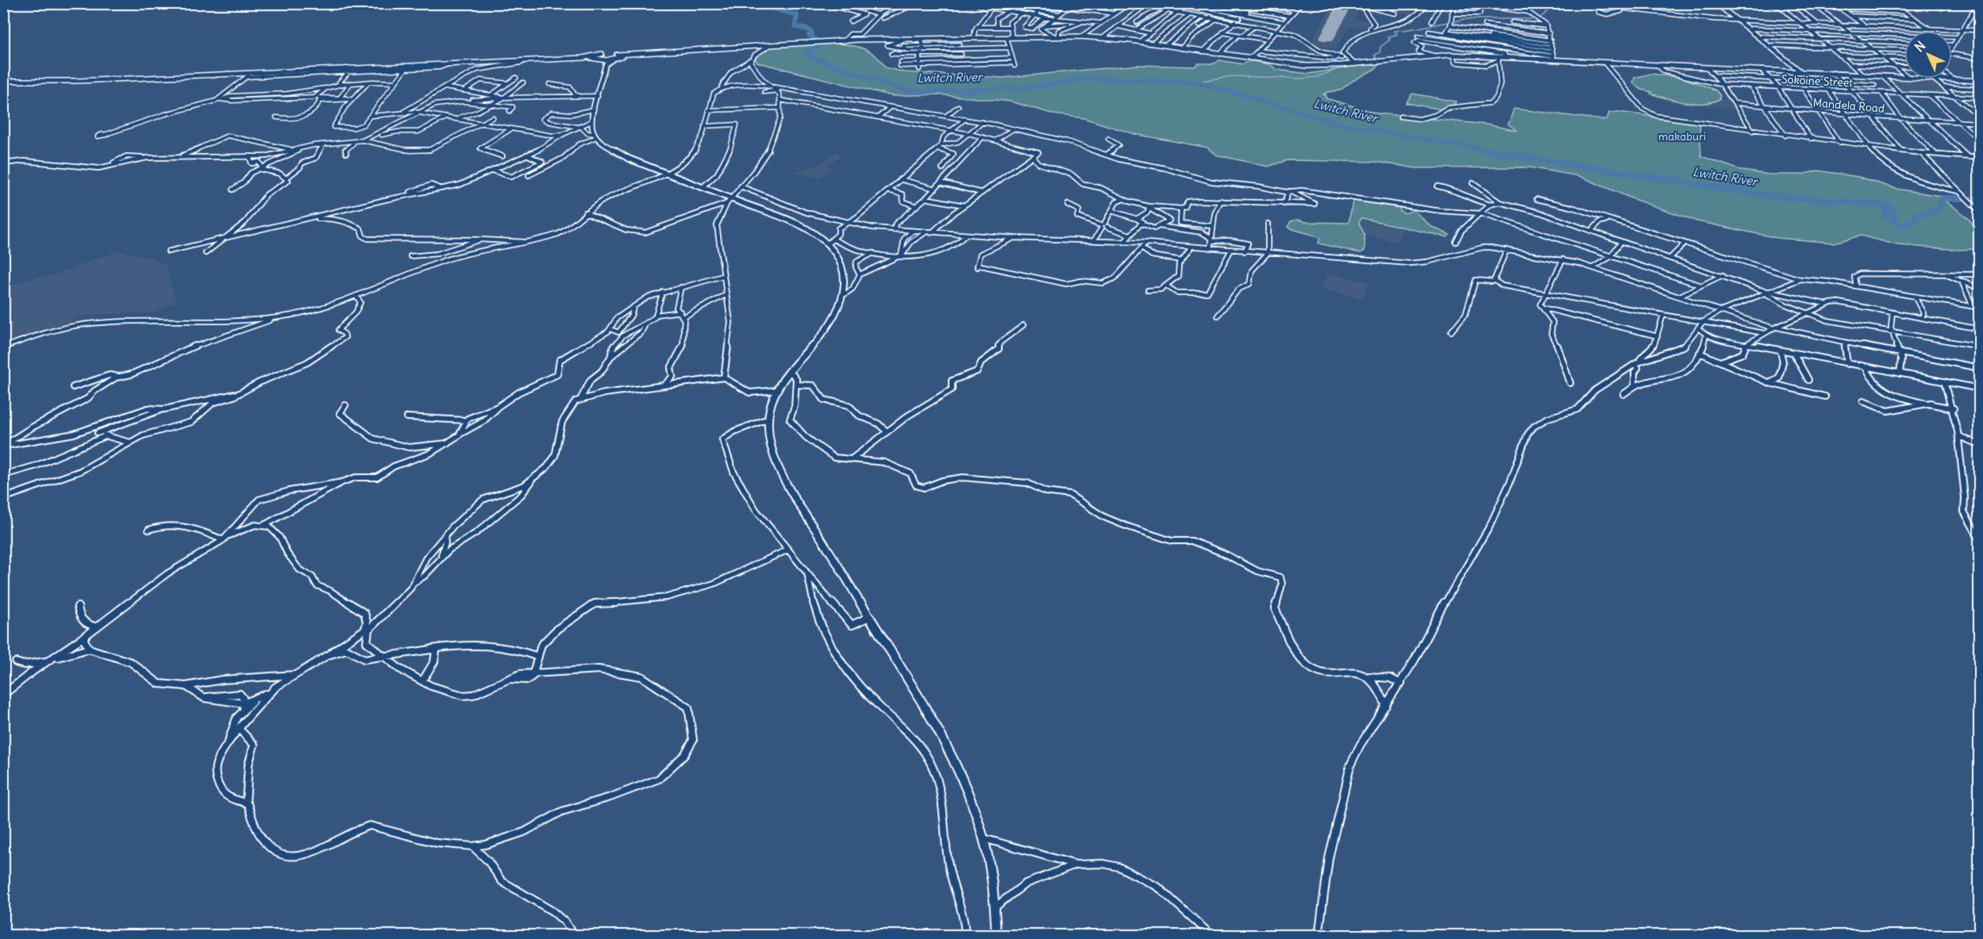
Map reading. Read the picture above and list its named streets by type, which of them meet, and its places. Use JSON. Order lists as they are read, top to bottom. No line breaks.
{"streets":{"street":["Sokoine Street","Mandela Road"]},"water":["Lwitch River"],"parks":["makaburi"],"north":"top left"}
